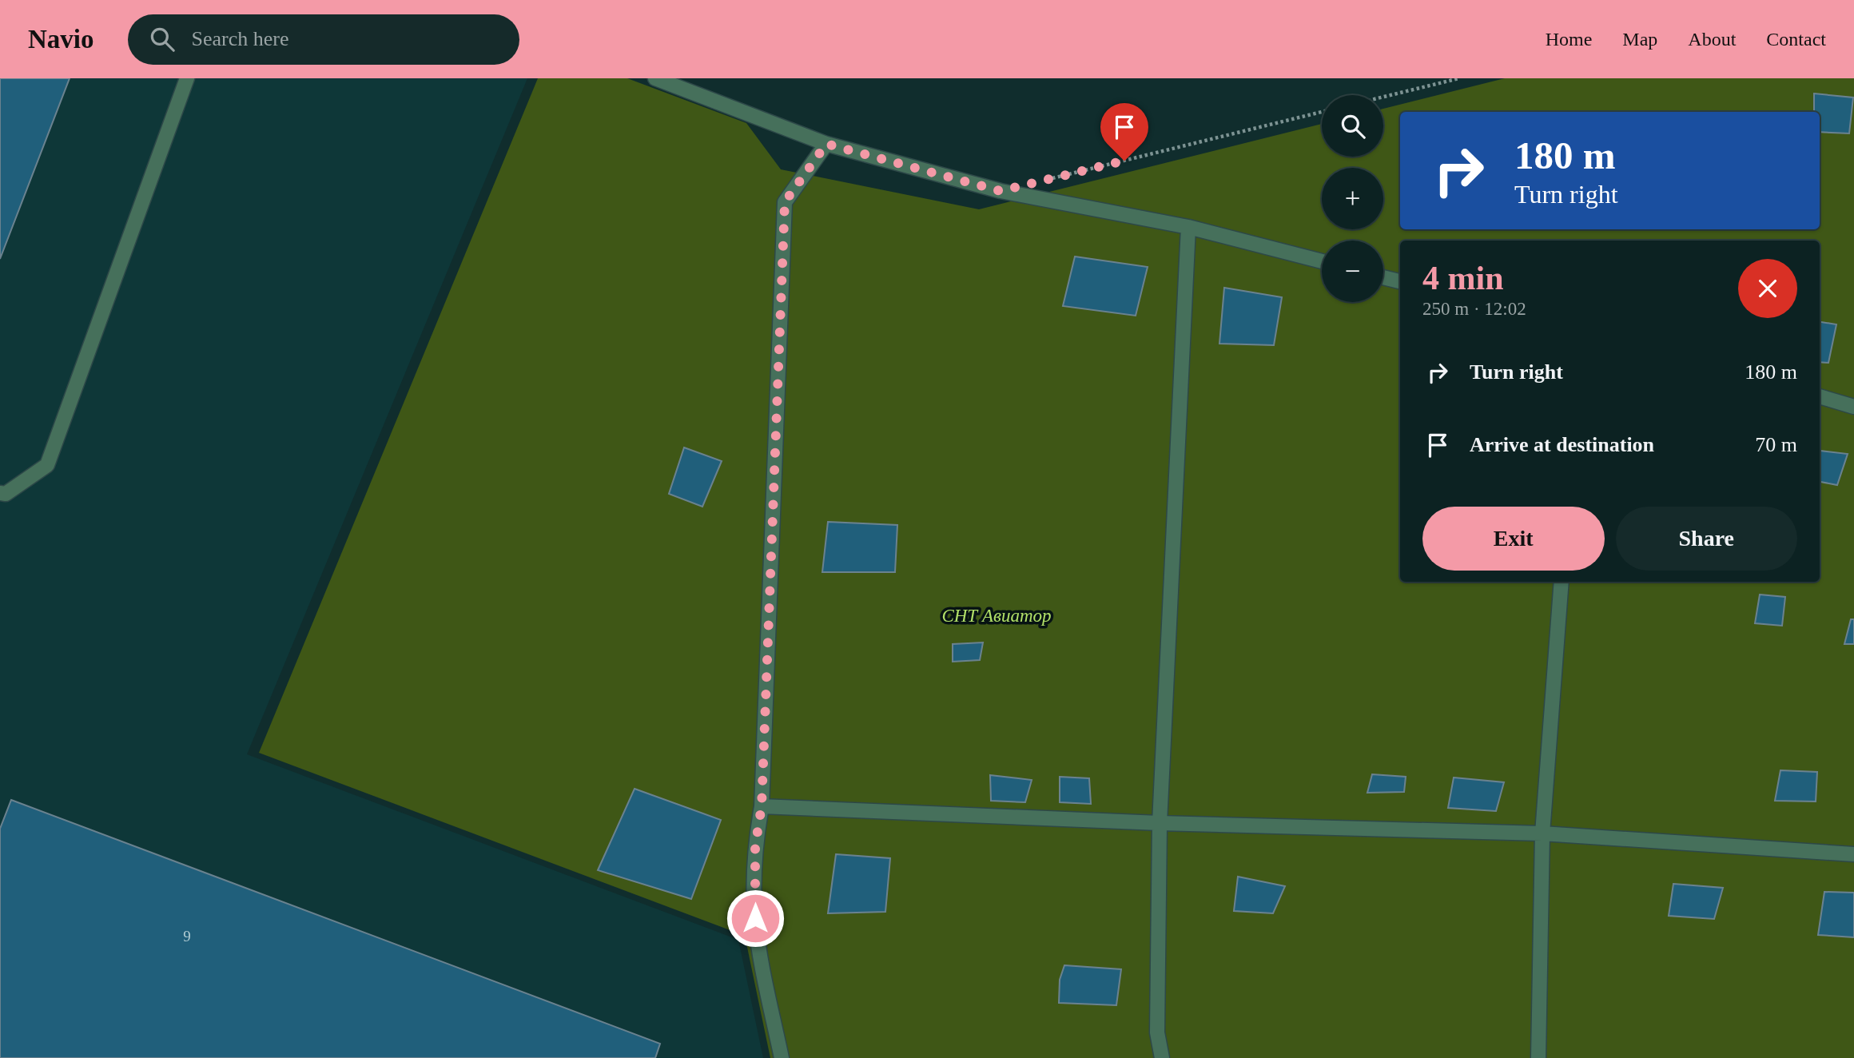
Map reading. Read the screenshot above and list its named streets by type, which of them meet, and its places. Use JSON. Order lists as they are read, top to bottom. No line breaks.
{"parks":["СНТ Авиатор"],"house_numbers":["9"],"page":{"header":"Navio","search":"Search here","nav":["Home","Map","About","Contact"],"map_buttons":["+","−"],"turn":["180 m","Turn right"],"heading":["4 min","250 m · 12:02"],"list":[{"name":"Turn right","value":"180 m"},{"name":"Arrive at destination","value":"70 m"}],"buttons":["Exit","Share"]}}
